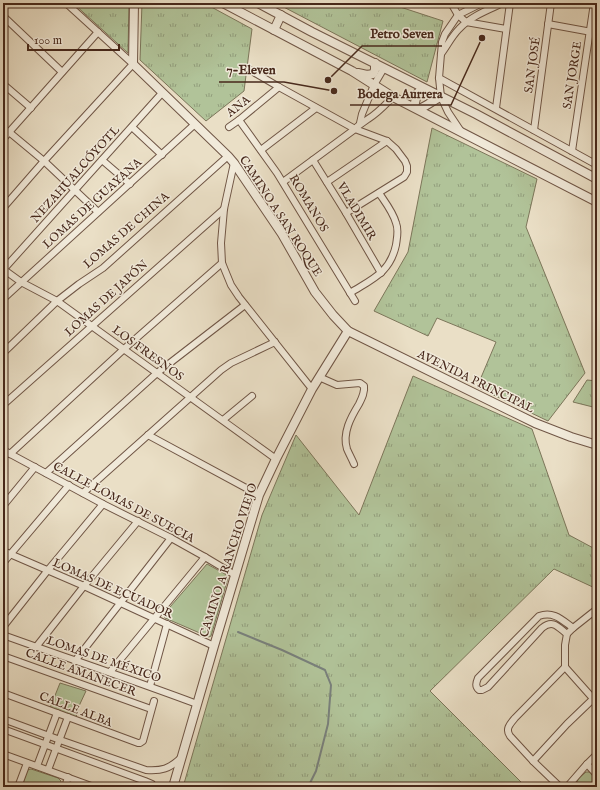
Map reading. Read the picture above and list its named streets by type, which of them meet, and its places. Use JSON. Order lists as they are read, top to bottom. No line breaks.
{"streets":{"street":["SAN JOSÉ","SAN JORGE","ANA","NEZAHUALCÓYOTL","LOMAS DE GUAYANA","ROMANOS","VLADIMIR","CAMINO A SAN ROQUE","LOMAS DE CHINA","LOMAS DE JAPÓN","LOS FRESNOS","AVENIDA PRINCIPAL","CALLE LOMAS DE SUECIA","CAMINO A RANCHO VIEJO","LOMAS DE ECUADOR","LOMAS DE MÉXICO","CALLE AMANECER","CALLE ALBA"]},"crossings":[["ANA","ROMANOS"],["NEZAHUALCÓYOTL","CAMINO A SAN ROQUE"],["NEZAHUALCÓYOTL","LOS FRESNOS"],["LOMAS DE GUAYANA","CAMINO A SAN ROQUE"],["LOMAS DE GUAYANA","LOS FRESNOS"],["CAMINO A SAN ROQUE","LOMAS DE CHINA"],["CAMINO A SAN ROQUE","AVENIDA PRINCIPAL"],["CAMINO A SAN ROQUE","CAMINO A RANCHO VIEJO"],["LOMAS DE CHINA","LOS FRESNOS"],["LOMAS DE JAPÓN","LOS FRESNOS"],["LOS FRESNOS","CAMINO A RANCHO VIEJO"],["AVENIDA PRINCIPAL","CAMINO A RANCHO VIEJO"],["CALLE LOMAS DE SUECIA","CAMINO A RANCHO VIEJO"],["CAMINO A RANCHO VIEJO","LOMAS DE ECUADOR"],["CAMINO A RANCHO VIEJO","LOMAS DE MÉXICO"],["CALLE AMANECER","CALLE ALBA"]],"places":["Bodega Aurrera","Petro Seven","7-Eleven"],"scale_bar":"100 m"}
